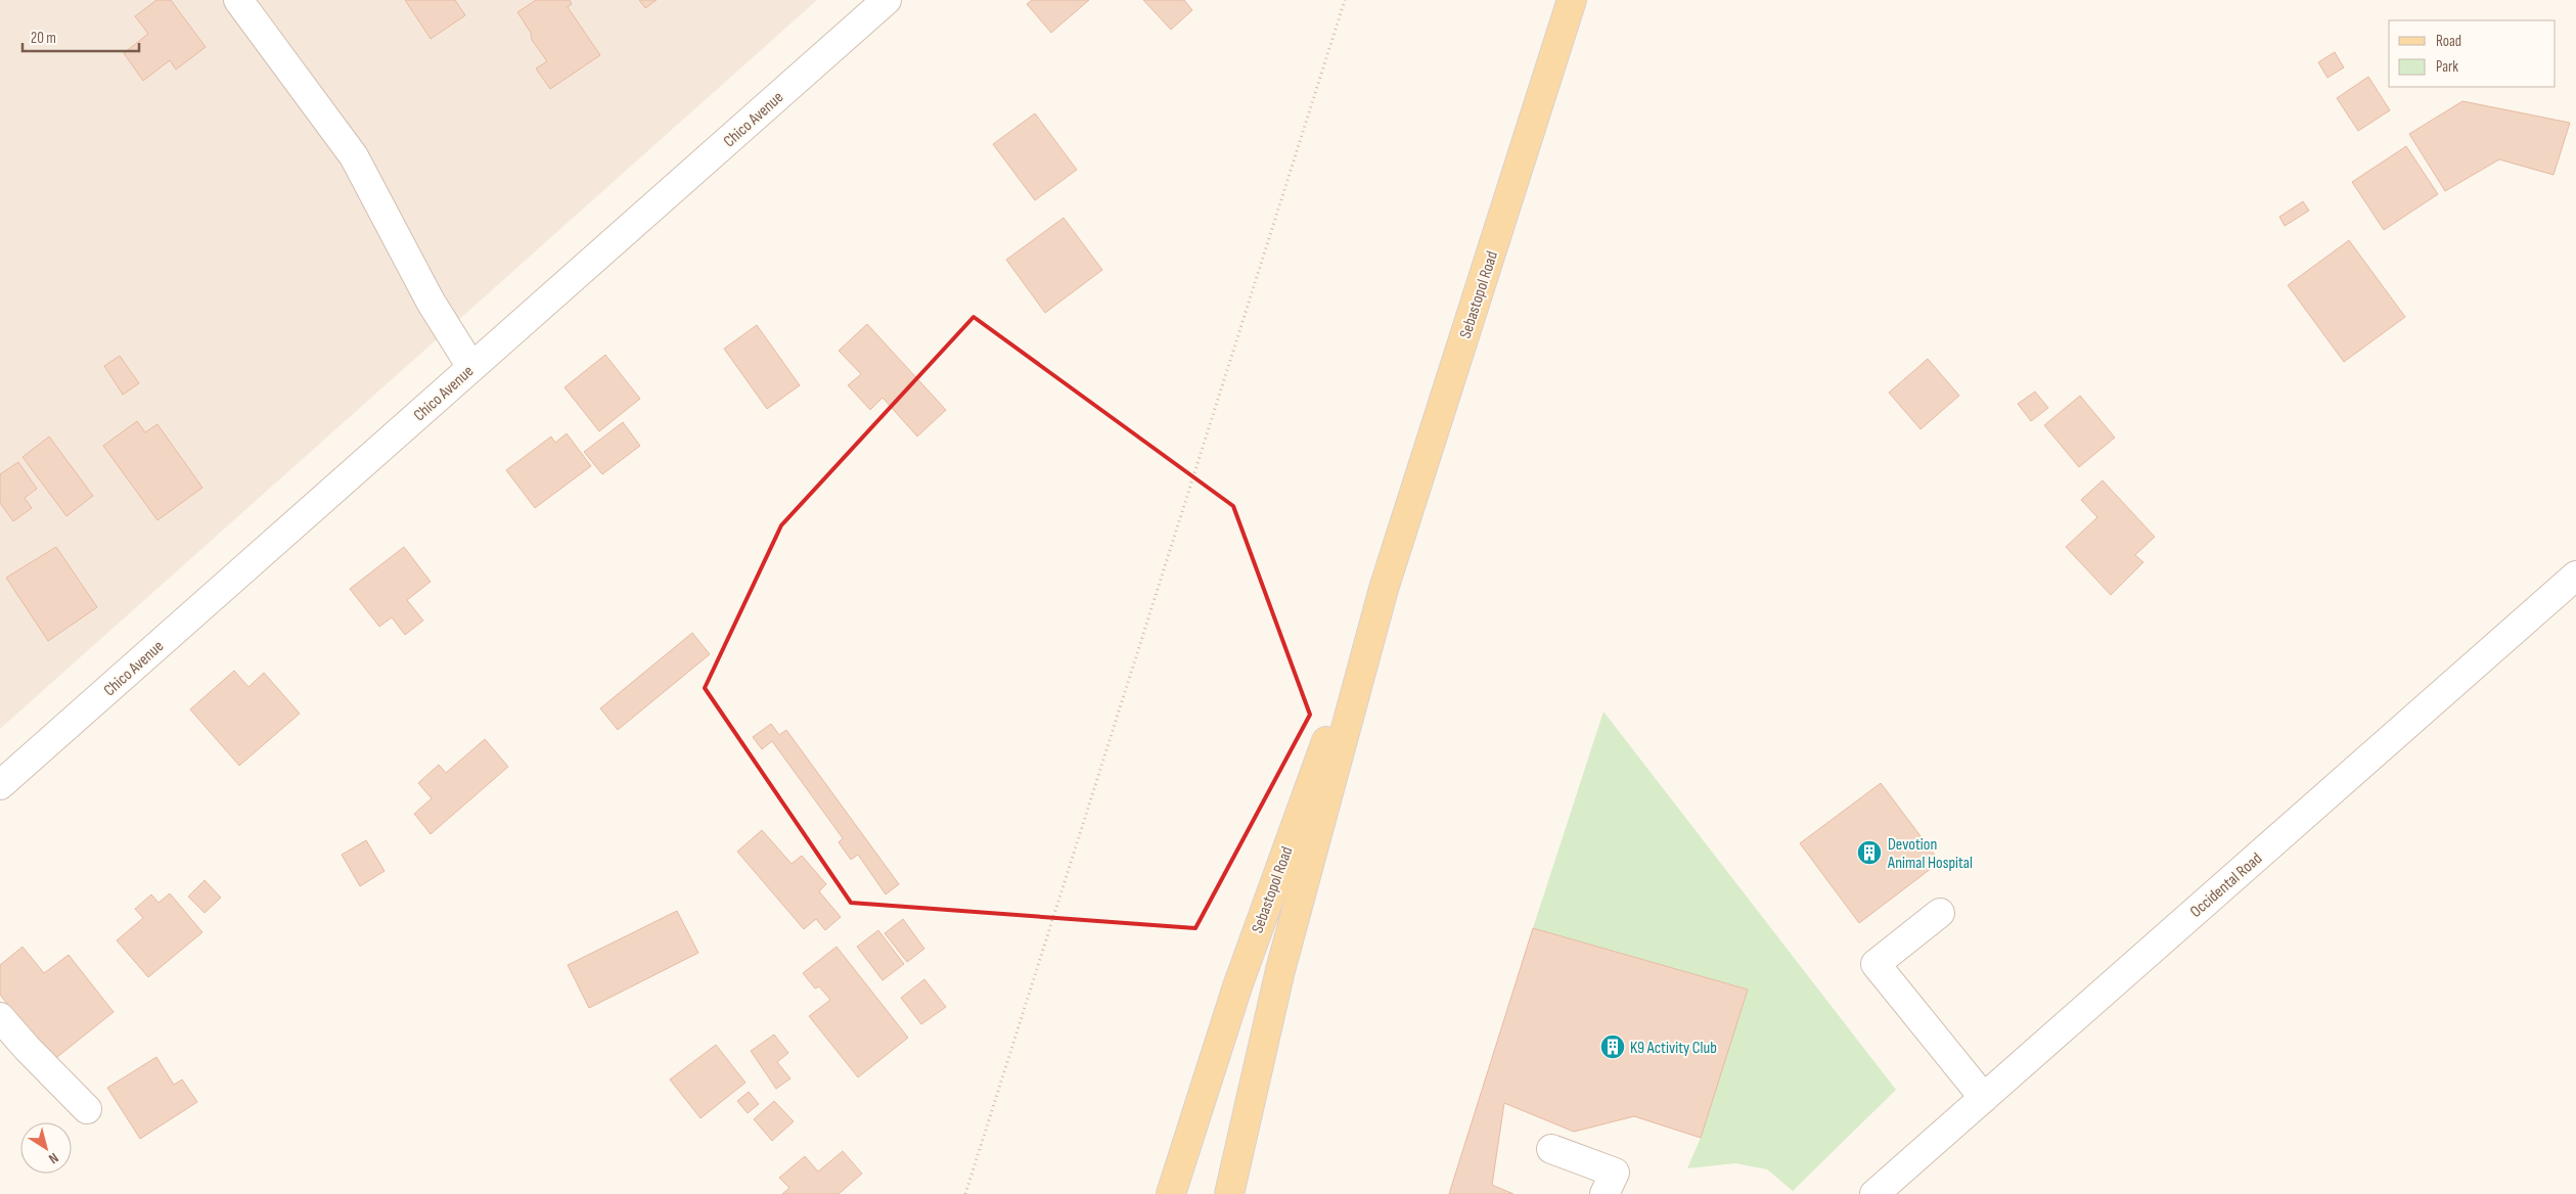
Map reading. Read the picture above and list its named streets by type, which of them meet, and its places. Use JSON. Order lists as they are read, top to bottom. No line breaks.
{"streets":{"main road":["Sebastopol Road"],"street":["Chico Avenue","Occidental Road"]},"places":{"building":["Devotion Animal Hospital","K9 Activity Club"]},"legend":["Road","Park"],"scale_bar":"20 m","north":"bottom right"}
